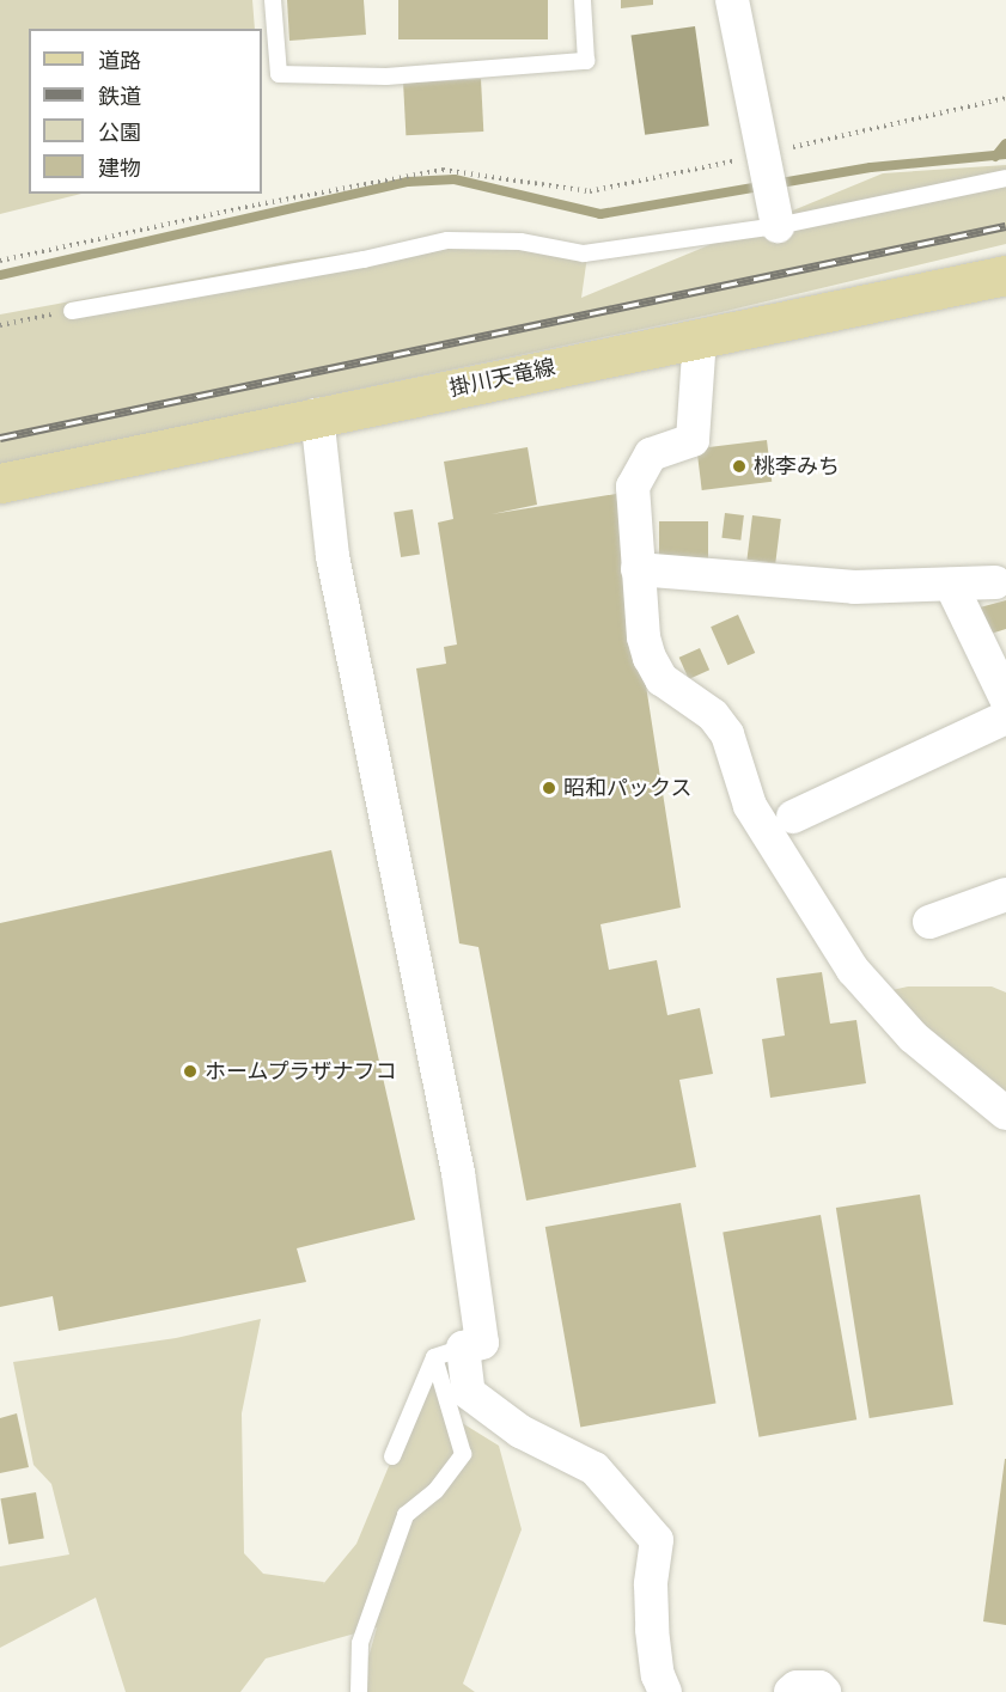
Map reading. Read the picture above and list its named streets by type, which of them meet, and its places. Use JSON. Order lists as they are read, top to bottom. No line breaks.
{"streets":{"main road":["掛川天竜線"]},"places":["桃李みち","昭和パックス","ホームプラザナフコ"],"legend":["道路","鉄道","公園","建物"]}
